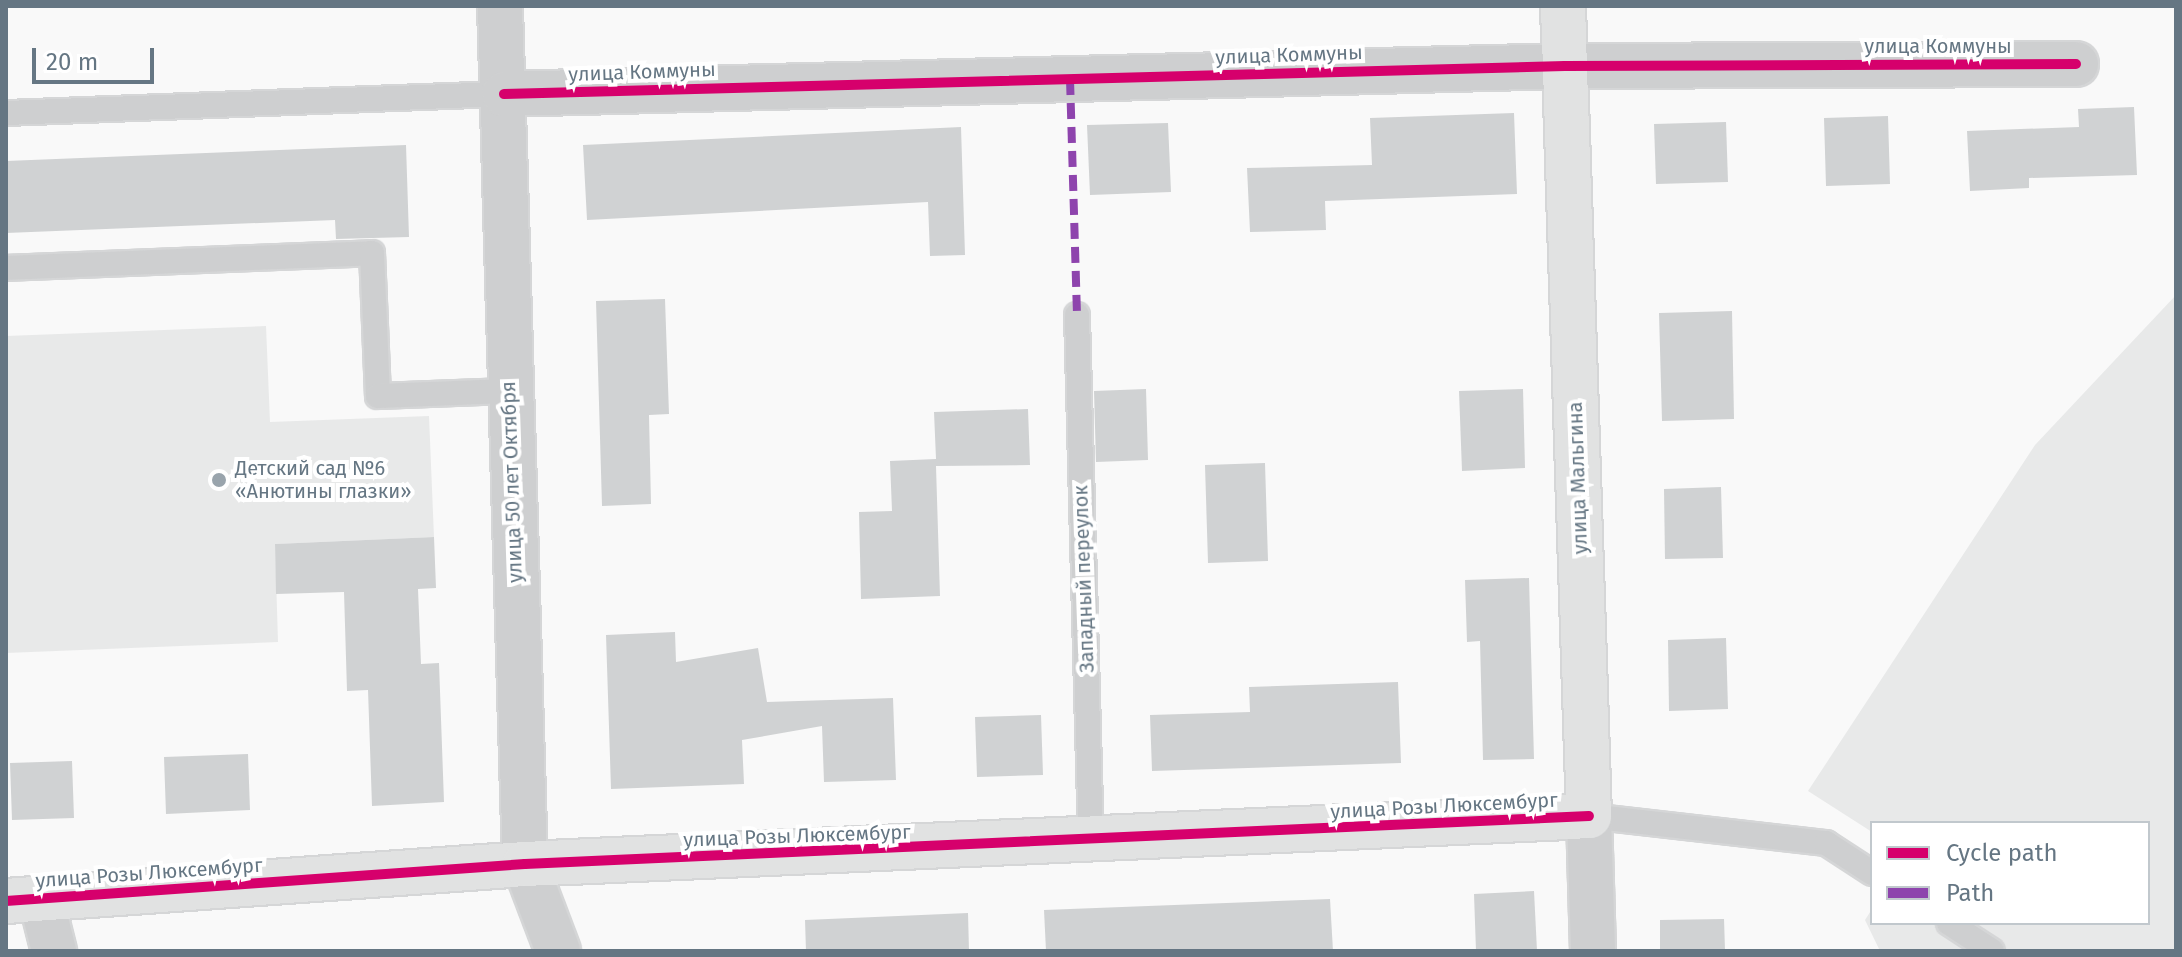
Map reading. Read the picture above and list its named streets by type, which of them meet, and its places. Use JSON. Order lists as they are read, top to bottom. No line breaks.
{"streets":{"street":["улица Коммуны","улица Мальгина","улица 50 лет Октября","улица Розы Люксембург"],"lane":["Западный переулок"]},"crossings":[["улица Коммуны","улица Мальгина"],["улица Коммуны","улица 50 лет Октября"],["улица Мальгина","улица Розы Люксембург"],["улица 50 лет Октября","улица Розы Люксембург"],["Западный переулок","улица Розы Люксембург"]],"places":["Детский сад №6 «Анютины глазки»"],"legend":["Cycle path","Path"],"scale_bar":"20 m"}
